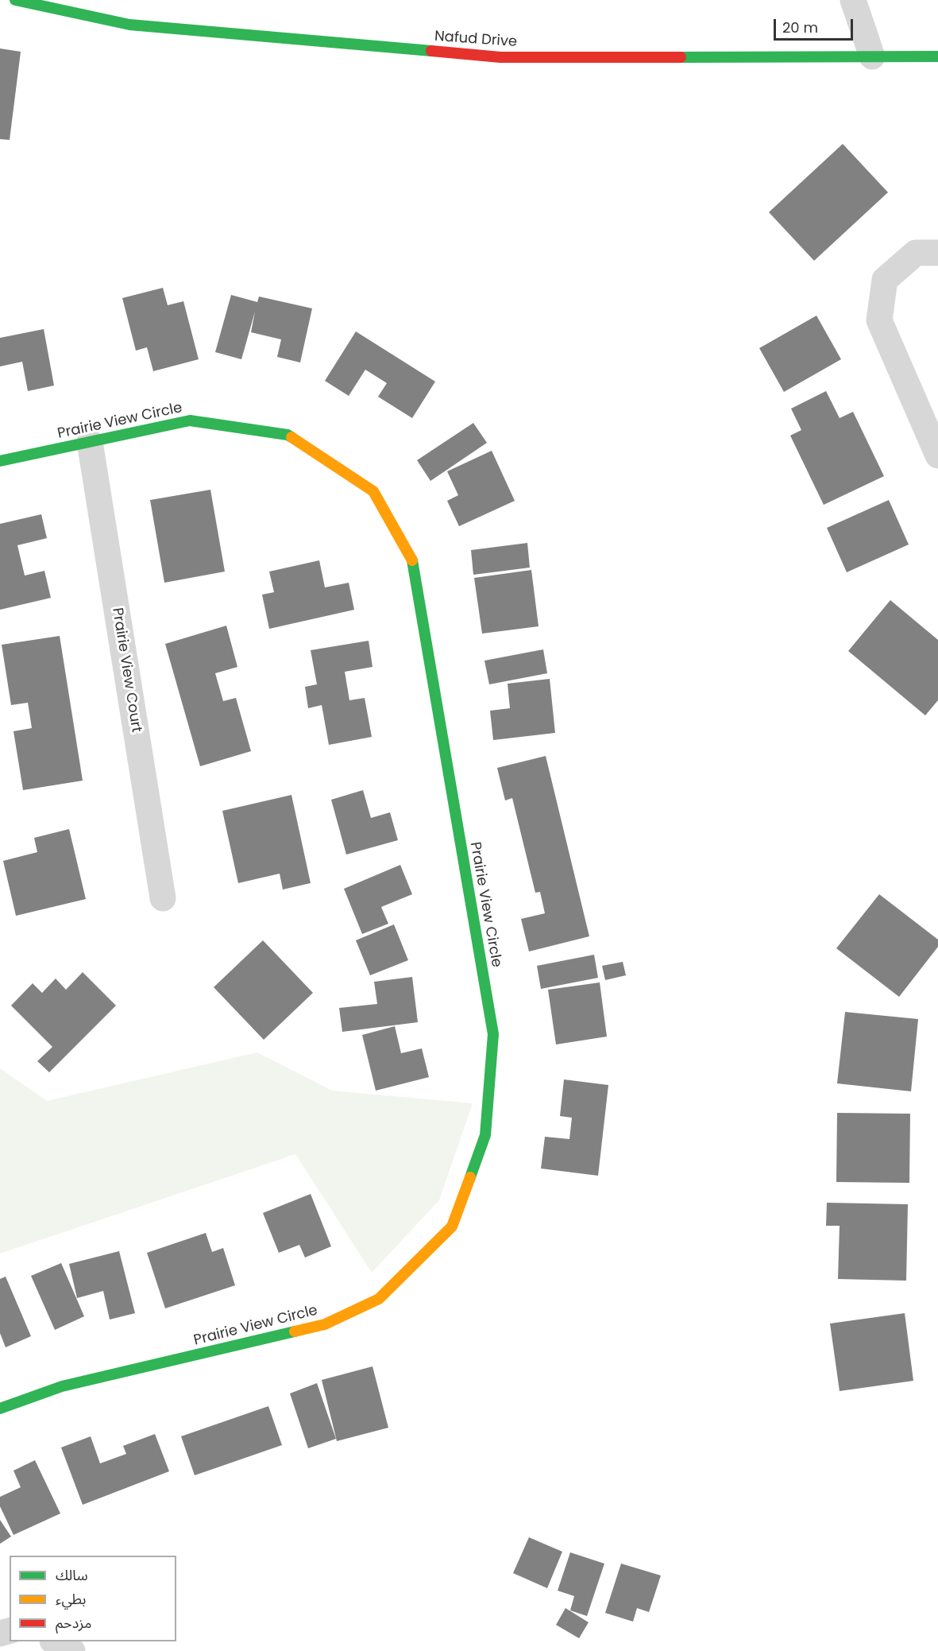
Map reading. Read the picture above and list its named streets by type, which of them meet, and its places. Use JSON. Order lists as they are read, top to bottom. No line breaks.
{"streets":{"street":["Nafud Drive","Prairie View Circle","Prairie View Court"]},"crossings":[["Prairie View Circle","Prairie View Court"]],"legend":["سالك","بطيء","مزدحم"],"scale_bar":"20 m"}
